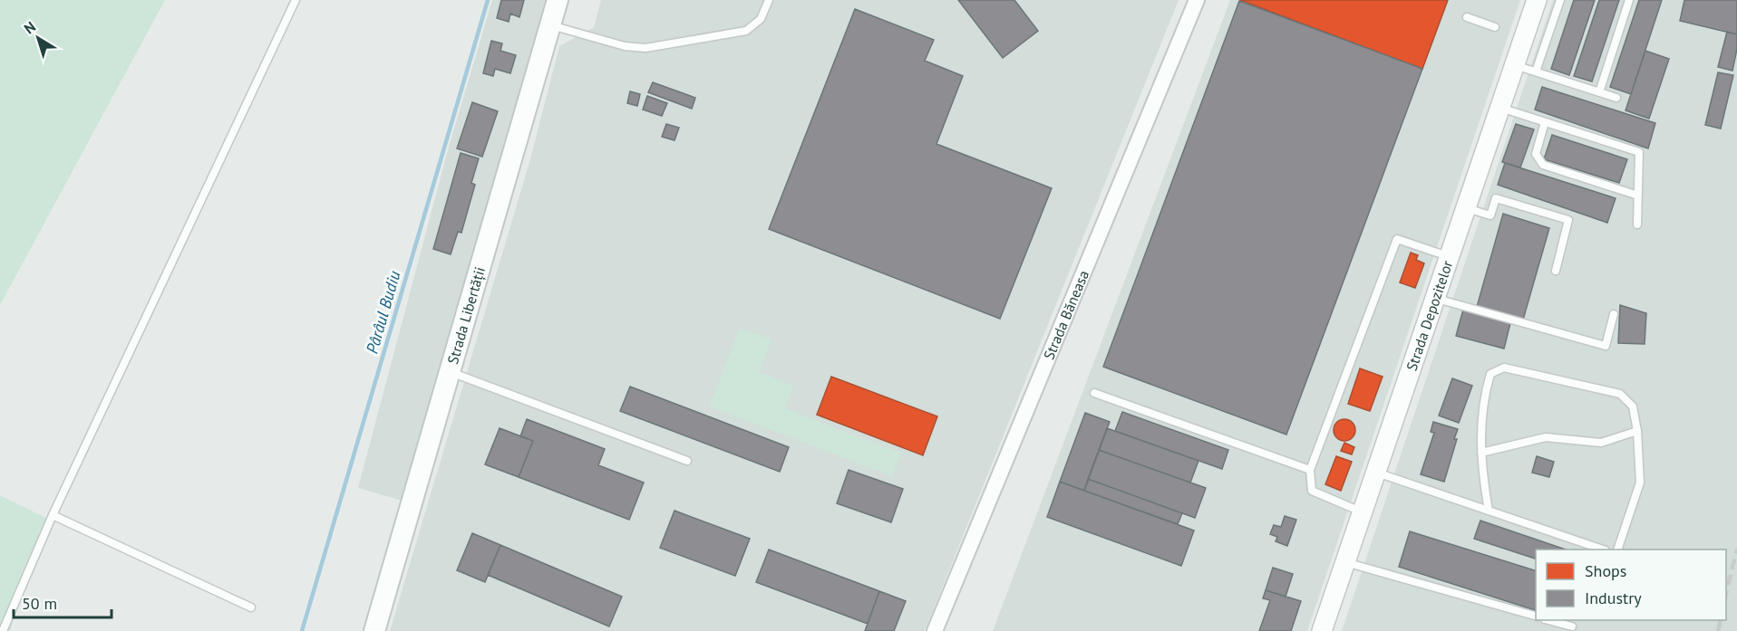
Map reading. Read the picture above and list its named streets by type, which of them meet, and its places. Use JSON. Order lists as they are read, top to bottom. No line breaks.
{"streets":{"main road":["Strada Libertății"],"street":["Strada Băneasa","Strada Depozitelor"]},"water":["Pârâul Budiu"],"legend":["Shops","Industry"],"scale_bar":"50 m","north":"top left"}
